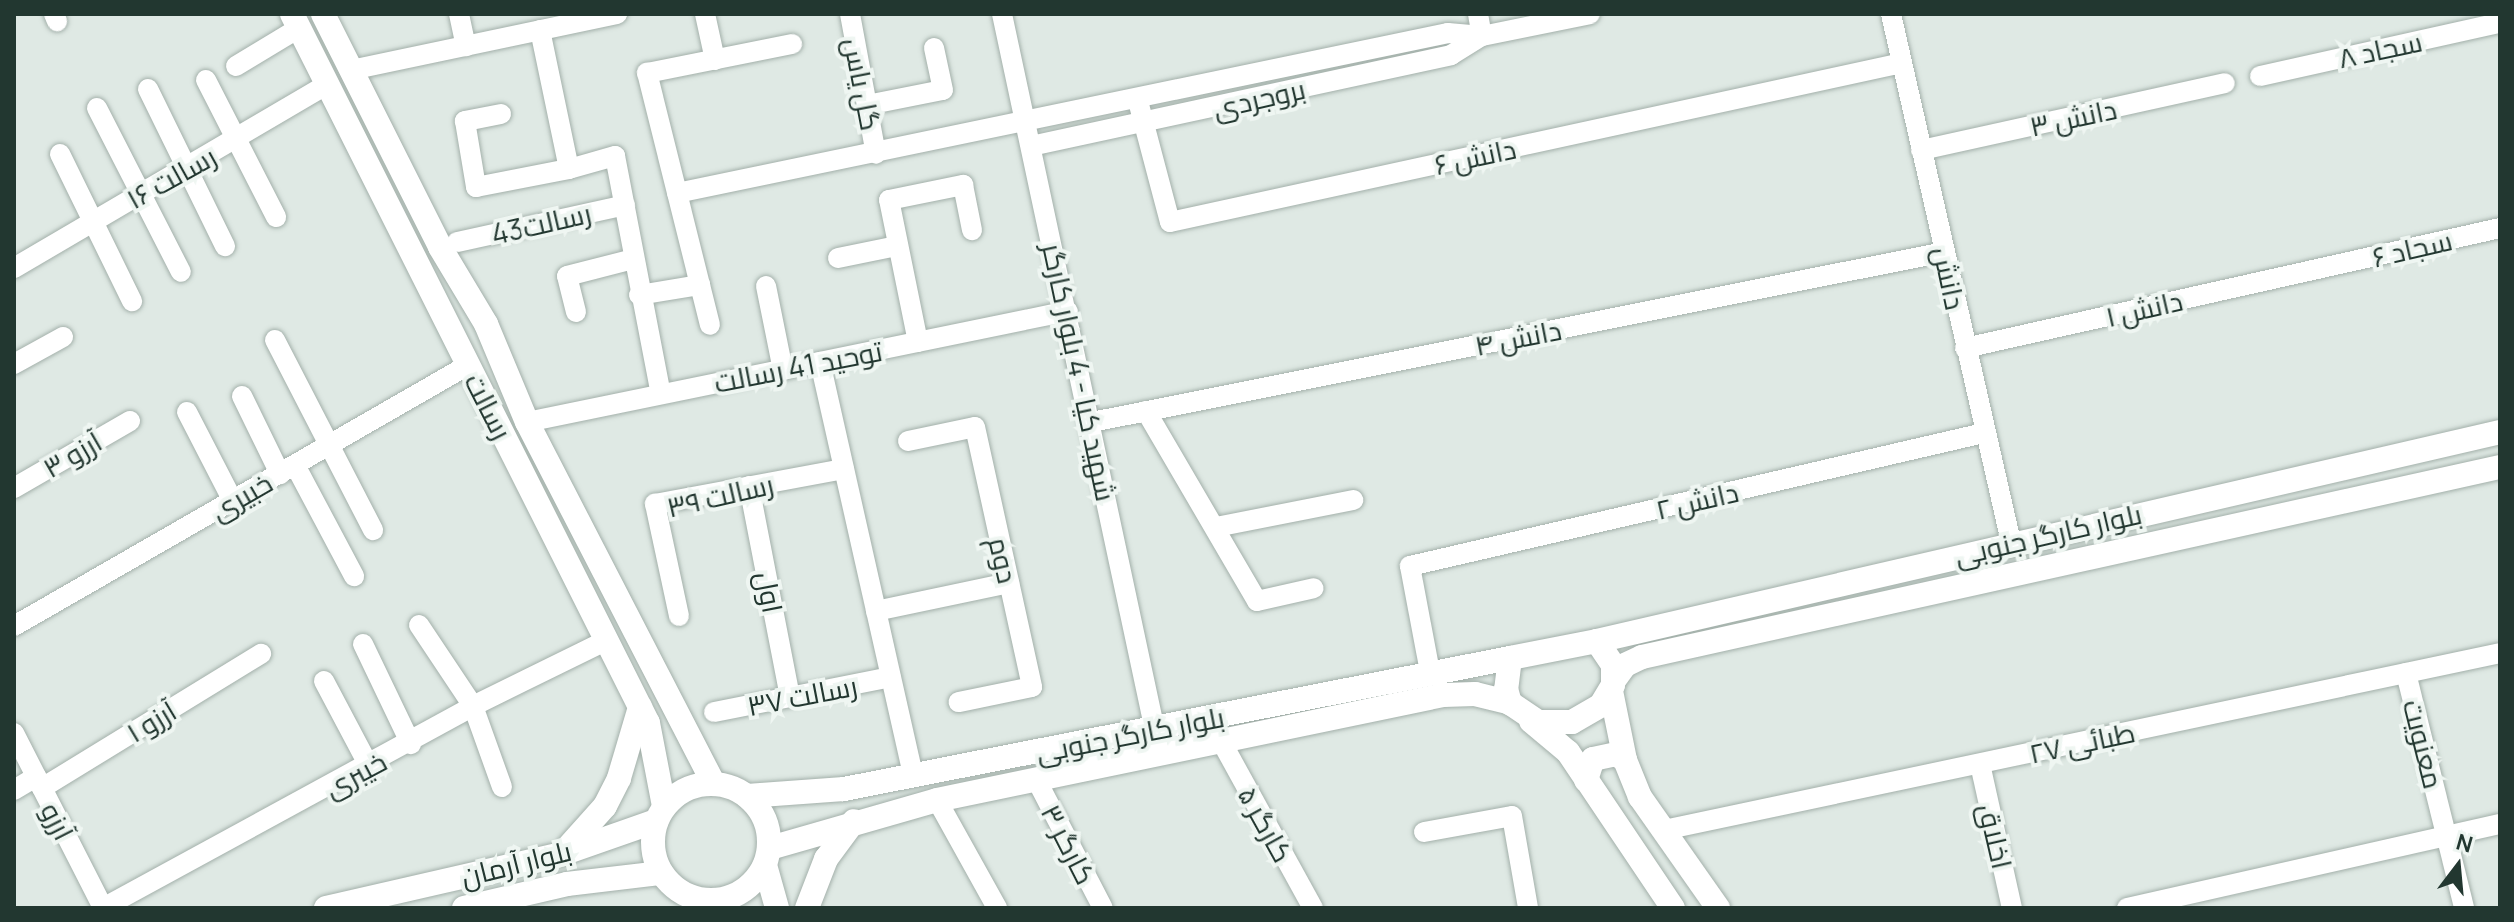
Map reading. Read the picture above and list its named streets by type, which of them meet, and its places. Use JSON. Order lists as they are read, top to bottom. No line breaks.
{"streets":{"main road":["رسالت","بلوار کارگر جنوبی","بلوار آرمان"],"street":["سجاد ۸","گل یاس","بروجردی","دانش ۳","دانش ۶","رسالت ۱۶","رسالت43","سجاد ۶","دانش","دانش ۱","دانش ۴","توحید 41 رسالت","شهید کیا - 4 بلوار کارگر","آرزو ۳","رسالت ۳۹","خبیری","دانش ۲","دوم","اول","رسالت ۳۷","آرزو ۱","طبائی ۲۷","معنویت","خیبری","آرزو","کارگر ۵","اخلاق","کارگر ۳"]},"crossings":[["گل یاس","بروجردی"],["بروجردی","دانش ۶"],["بروجردی","شهید کیا - 4 بلوار کارگر"],["دانش ۳","دانش"],["دانش ۶","دانش"],["رسالت ۱۶","رسالت"],["سجاد ۶","دانش ۱"],["دانش","دانش ۱"],["دانش","دانش ۴"],["دانش","دانش ۲"],["دانش","بلوار کارگر جنوبی"],["دانش ۴","شهید کیا - 4 بلوار کارگر"],["توحید 41 رسالت","شهید کیا - 4 بلوار کارگر"],["توحید 41 رسالت","رسالت"],["شهید کیا - 4 بلوار کارگر","بلوار کارگر جنوبی"],["رسالت","خبیری"],["رسالت","بلوار کارگر جنوبی"],["رسالت","خیبری"],["رسالت","بلوار آرمان"],["رسالت ۳۹","اول"],["دانش ۲","بلوار کارگر جنوبی"],["بلوار کارگر جنوبی","کارگر ۵"],["بلوار کارگر جنوبی","کارگر ۳"],["بلوار کارگر جنوبی","بلوار آرمان"],["اول","رسالت ۳۷"],["آرزو ۱","آرزو"],["طبائی ۲۷","معنویت"],["طبائی ۲۷","اخلاق"],["خیبری","آرزو"]],"north":"top"}
